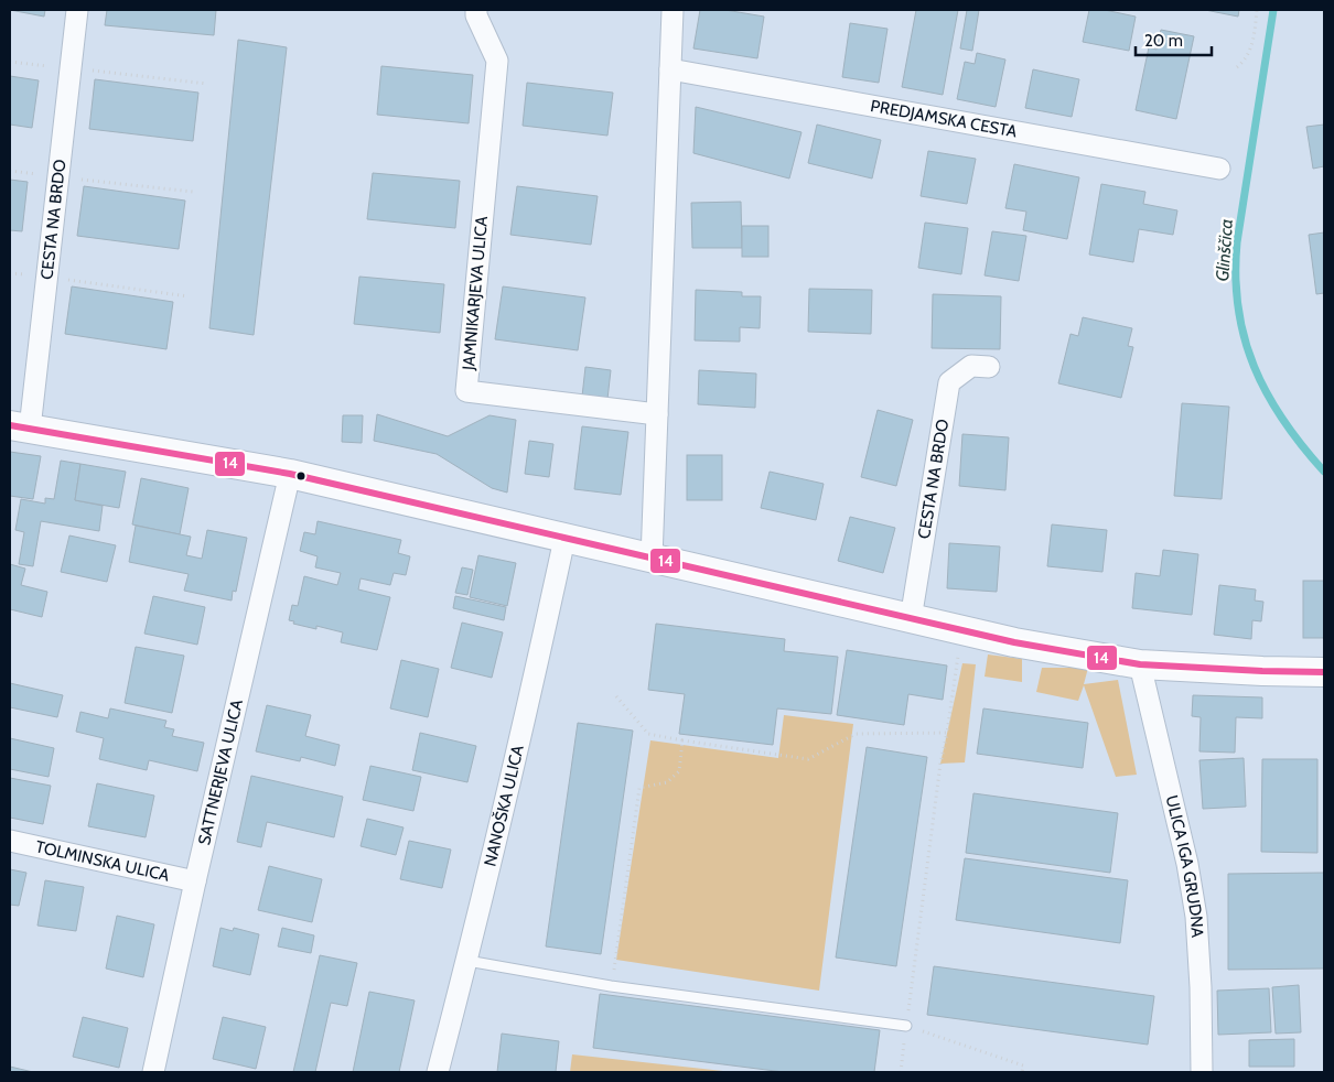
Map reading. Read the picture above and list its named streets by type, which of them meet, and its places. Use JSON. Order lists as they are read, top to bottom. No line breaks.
{"streets":{"street":["PREDJAMSKA CESTA","CESTA NA BRDO","JAMNIKARJEVA ULICA","SATTNERJEVA ULICA","NANOŠKA ULICA","TOLMINSKA ULICA","ULICA IGA GRUDNA"]},"crossings":[["CESTA NA BRDO","SATTNERJEVA ULICA"],["CESTA NA BRDO","NANOŠKA ULICA"],["CESTA NA BRDO","ULICA IGA GRUDNA"],["SATTNERJEVA ULICA","TOLMINSKA ULICA"]],"water":["Glinščica"],"lines":["transit line 14"],"scale_bar":"20 m"}
